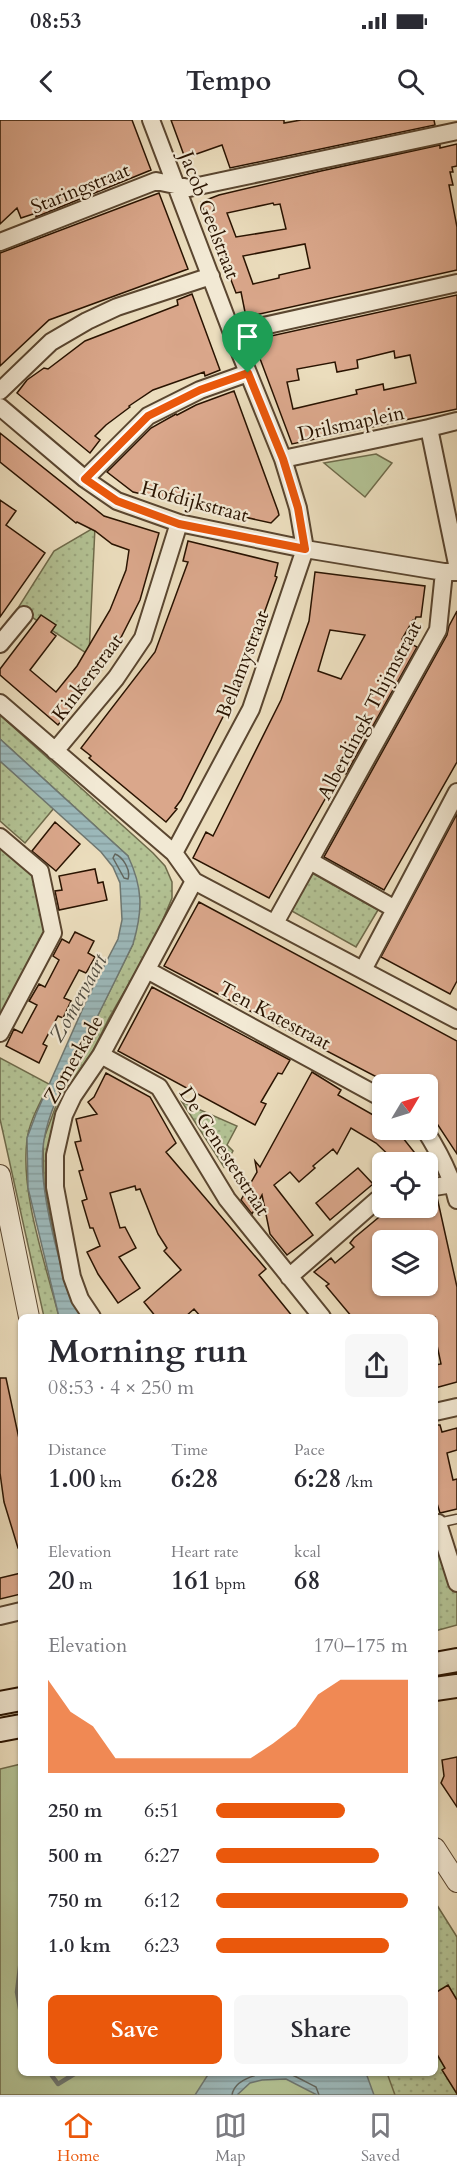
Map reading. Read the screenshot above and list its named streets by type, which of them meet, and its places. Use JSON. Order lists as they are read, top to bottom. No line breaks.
{"streets":{"street":["Staringstraat","Jacob Geelstraat","Drilsmaplein","Hofdijkstraat","Bellamystraat","Kinkerstraat","Alberdingk Thijmstraat","Ten Katestraat","Zomerkade","De Genestetstraat"]},"crossings":[["Staringstraat","Jacob Geelstraat"],["Jacob Geelstraat","Drilsmaplein"],["Drilsmaplein","Hofdijkstraat"],["Drilsmaplein","Bellamystraat"],["Drilsmaplein","Alberdingk Thijmstraat"],["Hofdijkstraat","Bellamystraat"],["Hofdijkstraat","Kinkerstraat"],["Ten Katestraat","Zomerkade"],["Zomerkade","De Genestetstraat"]],"water":["Zomervaart"],"north":"top right","page":{"status":"08:53","header":"Tempo","heading":["Morning run","08:53 · 4 × 250 m"],"stats":[["Distance","1.00 km"],["Time","6:28"],["Pace","6:28 /km"],["Elevation","20 m"],["Heart rate","161 bpm"],["kcal","68"]],"chart":["Elevation","170–175 m"],"list":[{"name":"250 m","note":"6:51"},{"name":"500 m","note":"6:27"},{"name":"750 m","note":"6:12"},{"name":"1.0 km","note":"6:23"}],"buttons":["Save","Share"],"tabs":["Home","Map","Saved"]}}
